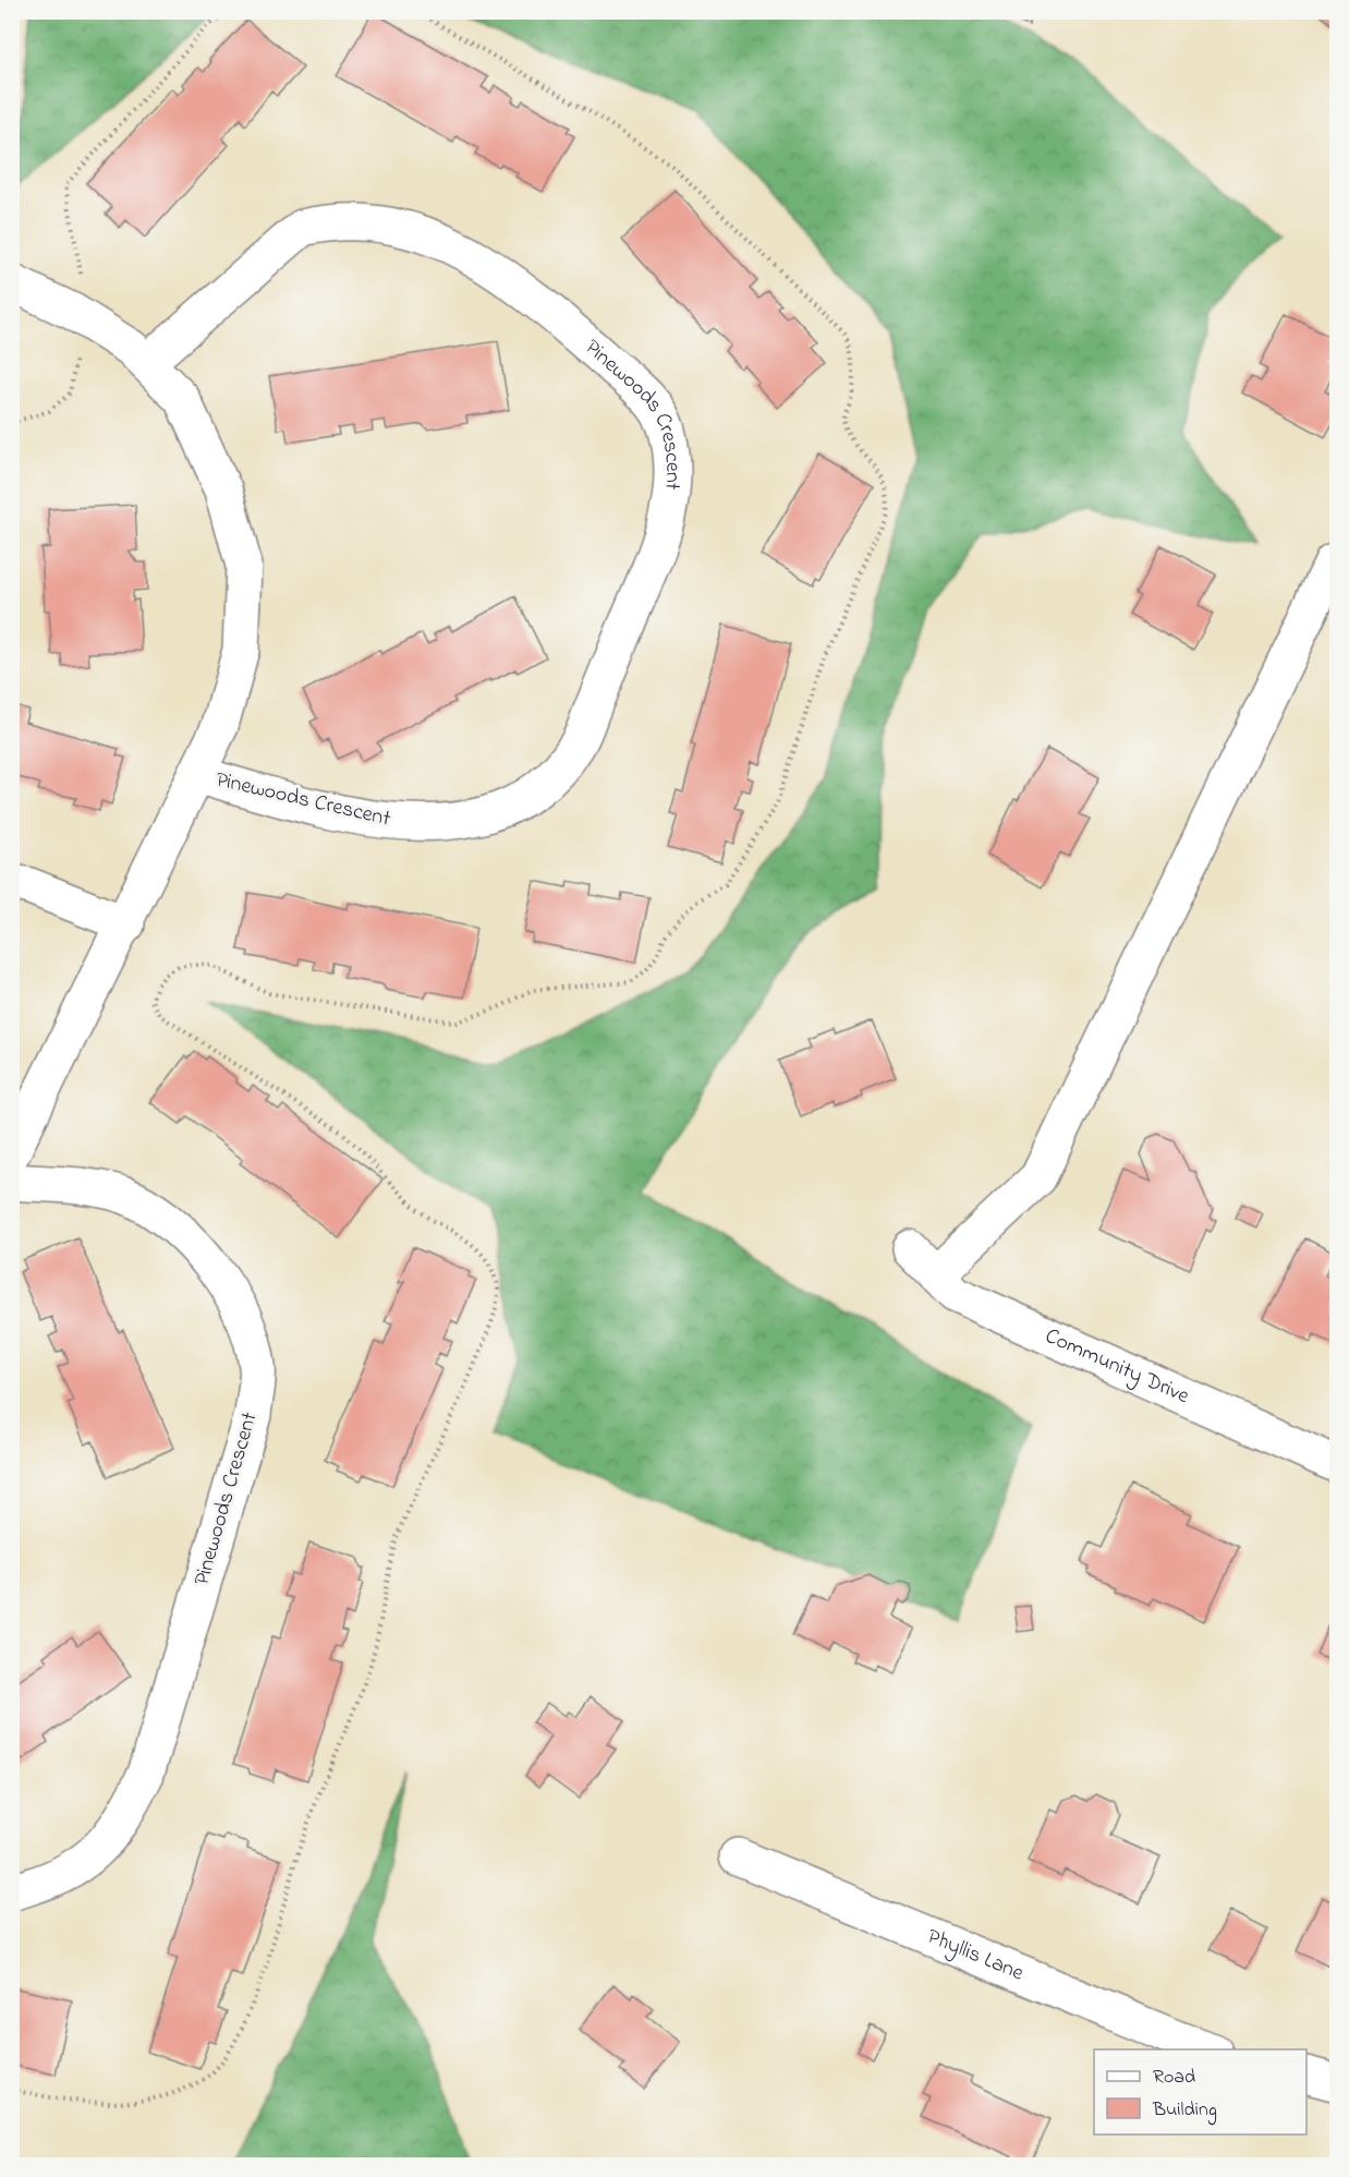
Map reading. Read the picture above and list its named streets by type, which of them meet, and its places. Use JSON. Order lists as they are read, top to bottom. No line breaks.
{"streets":{"street":["Pinewoods Crescent","Community Drive","Phyllis Lane"]},"legend":["Road","Building"]}
